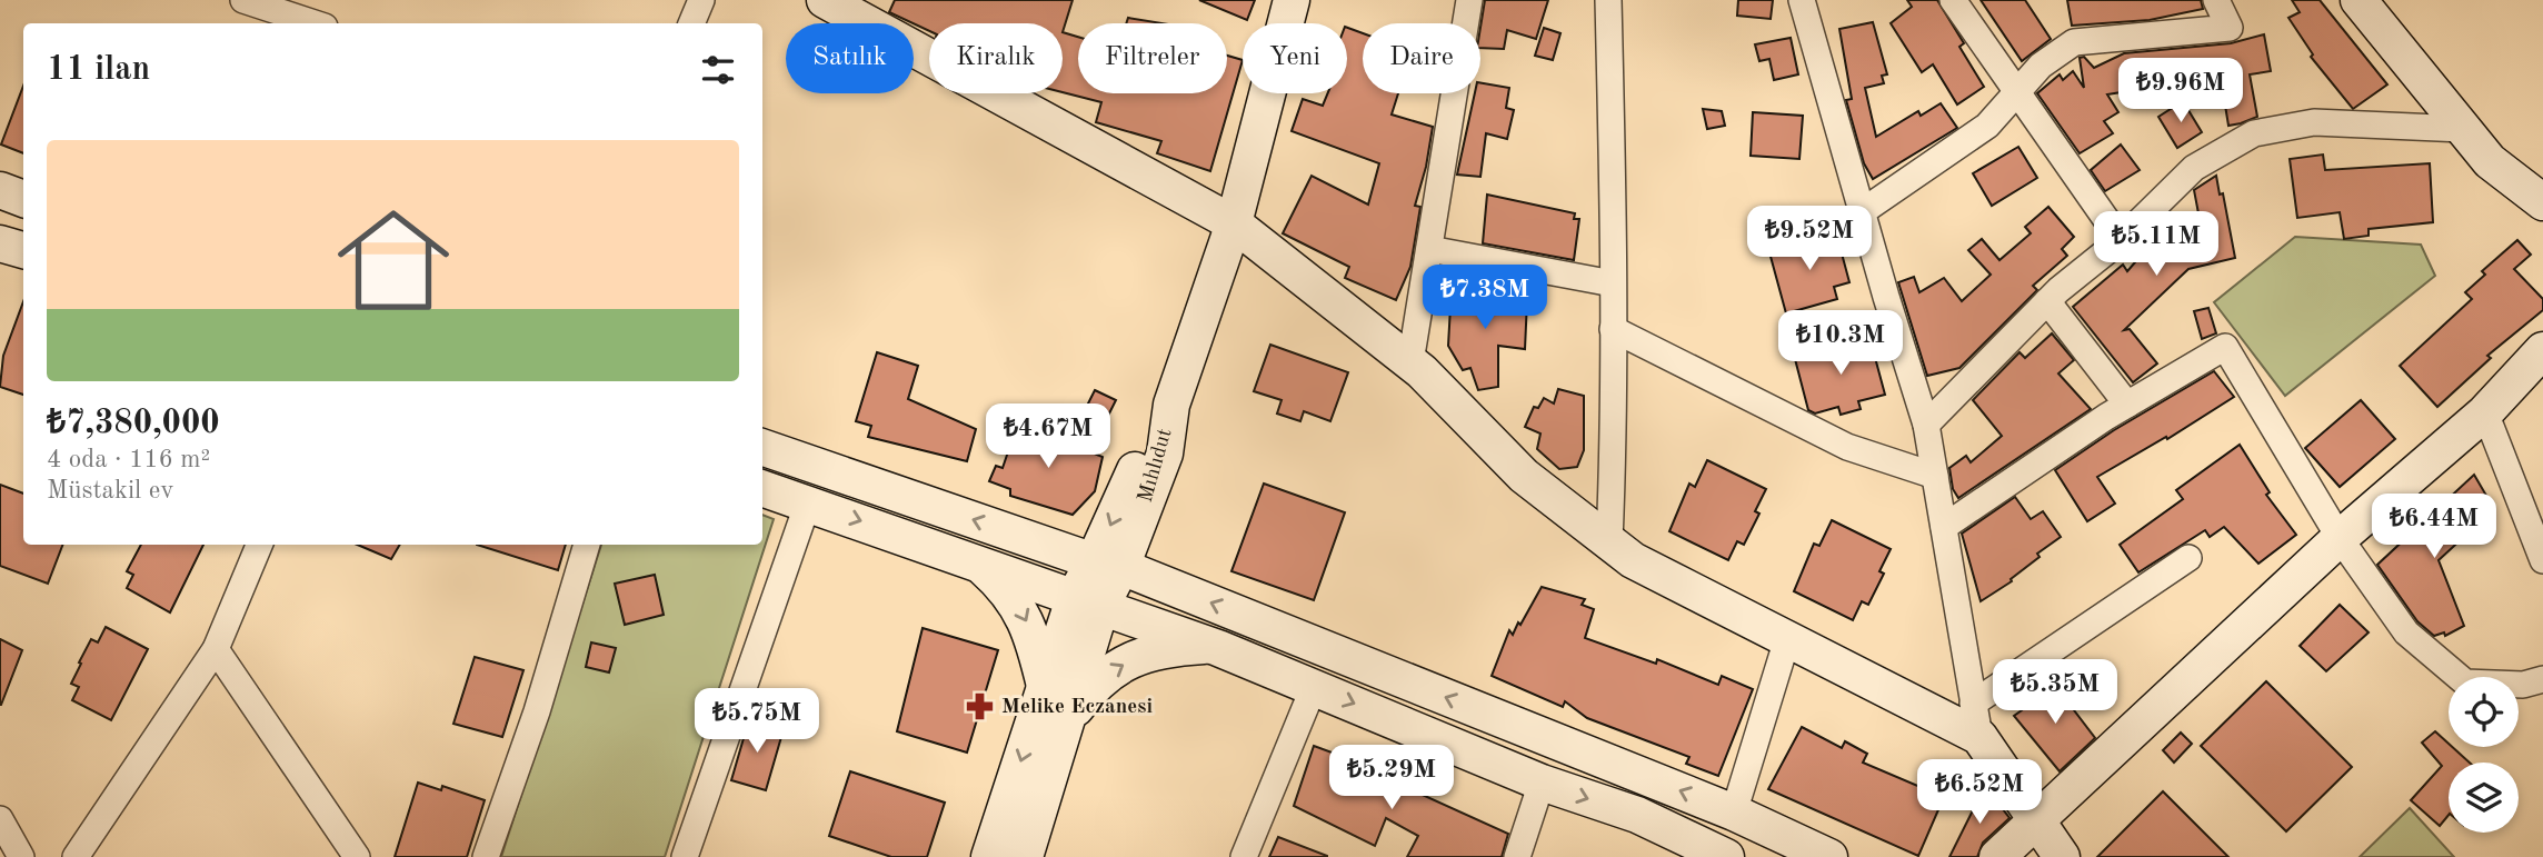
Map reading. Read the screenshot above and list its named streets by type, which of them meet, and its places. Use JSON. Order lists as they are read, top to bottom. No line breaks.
{"streets":{"main road":["Mıhlıdut"]},"places":{"pharmacy":["Melike Eczanesi"]},"page":{"chip":["Satılık","Kiralık","Filtreler","Yeni","Daire"],"heading":"11 ilan","price":["₺9.96M","₺9.52M","₺5.11M","₺7.38M","₺10.3M","₺4.67M","₺6.44M","₺5.35M","₺5.75M","₺5.29M","₺6.52M"],"list":[{"name":"₺7,380,000","note":"4 oda · 116 m² · Müstakil ev"}]}}
